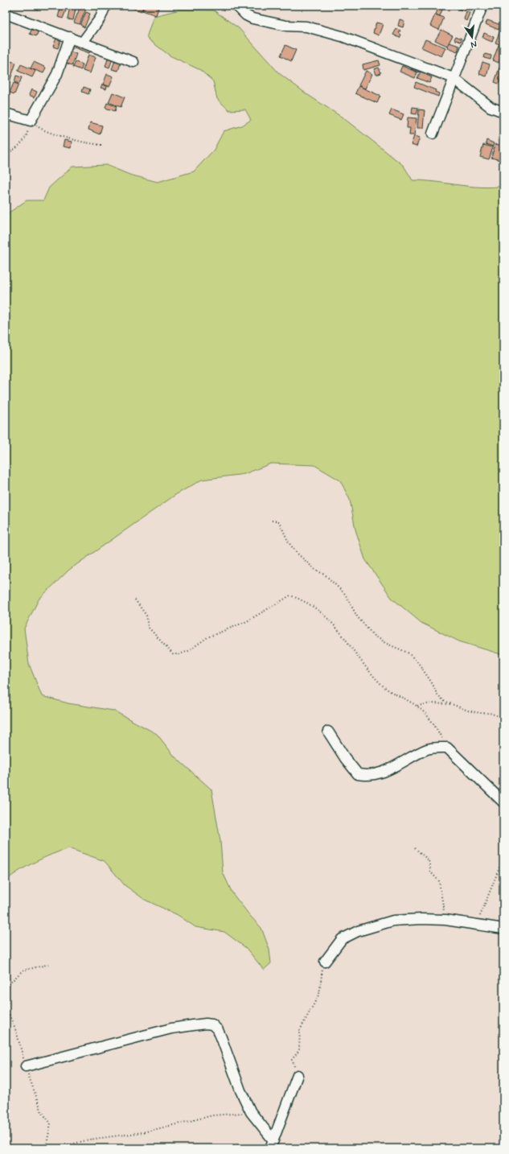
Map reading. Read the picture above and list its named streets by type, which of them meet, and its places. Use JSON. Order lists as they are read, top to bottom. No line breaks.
{"north":"bottom"}
